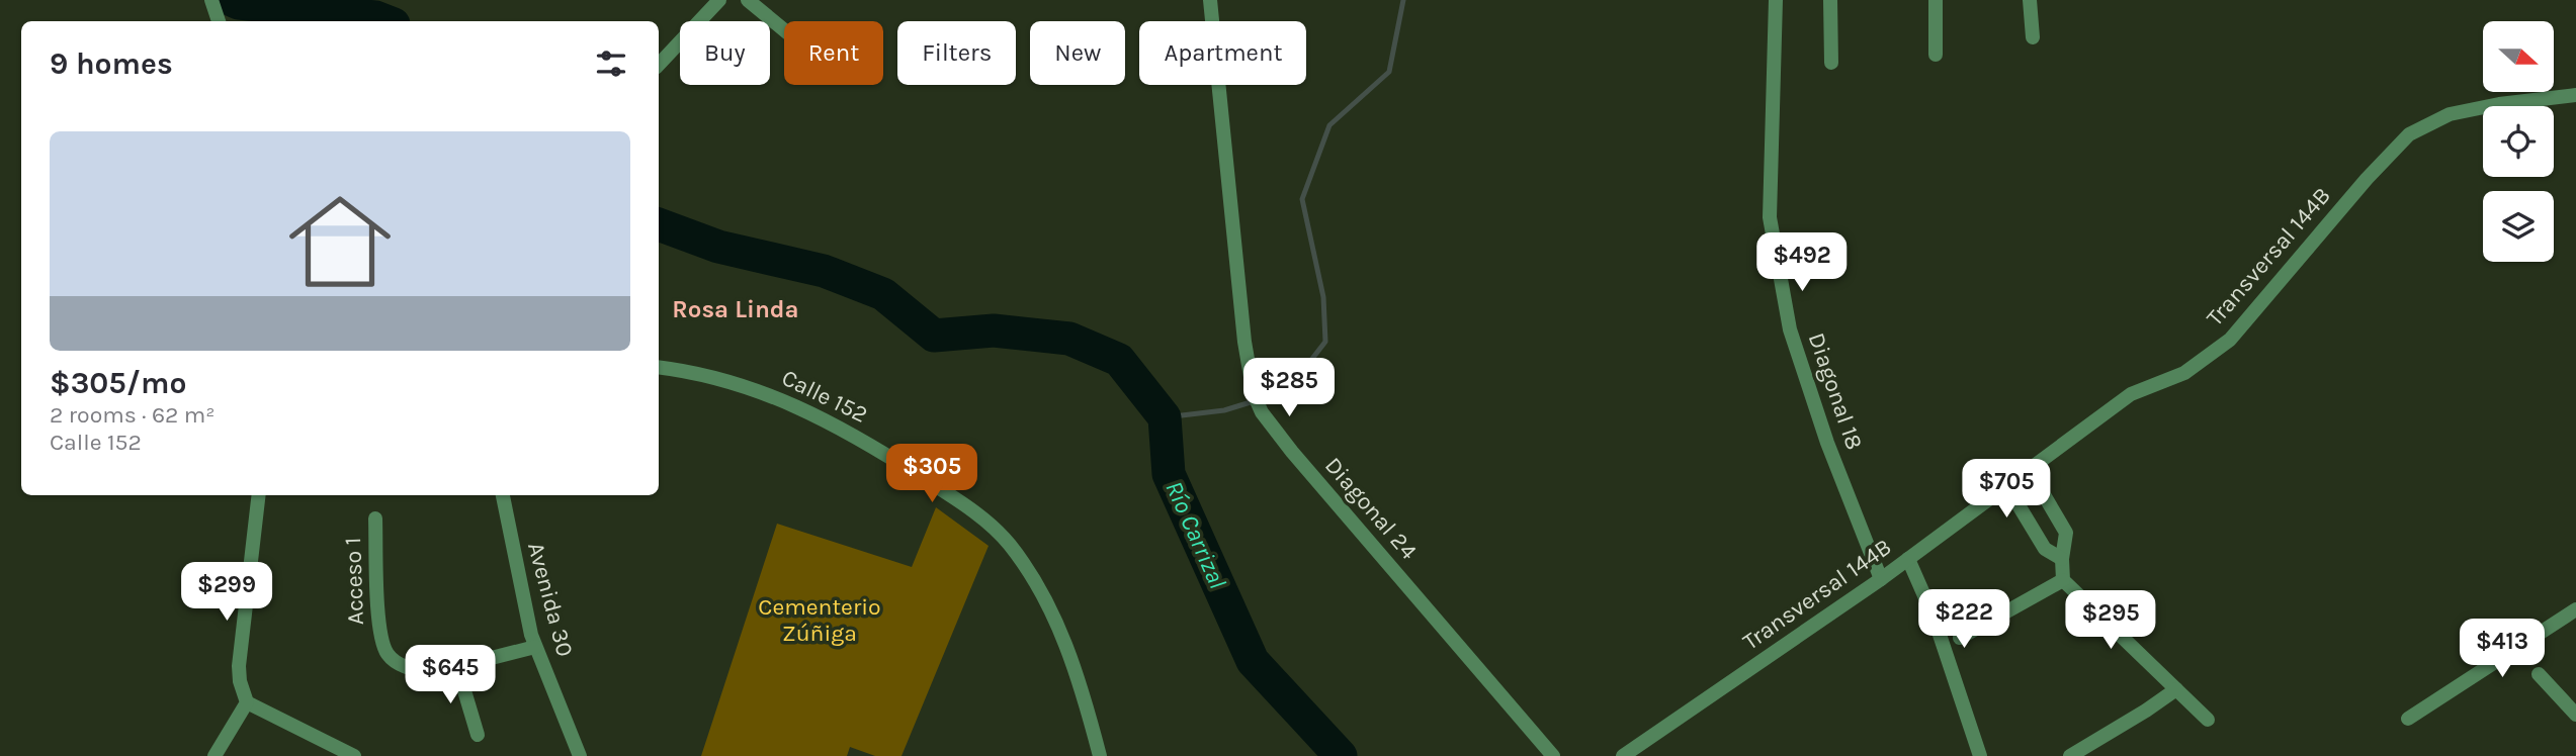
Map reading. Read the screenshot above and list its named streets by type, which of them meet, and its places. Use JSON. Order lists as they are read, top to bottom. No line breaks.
{"streets":{"street":["Transversal 144B","Diagonal 18","Calle 152","Diagonal 24","Acceso 1","Avenida 30"]},"crossings":[["Transversal 144B","Diagonal 18"],["Acceso 1","Avenida 30"]],"districts":["Rosa Linda"],"water":["Río Carrizal"],"parks":["Cementerio Zúñiga"],"north":"right","page":{"chip":["Buy","Rent","Filters","New","Apartment"],"heading":"9 homes","list":[{"name":"$305/mo","note":"2 rooms · 62 m² · Calle 152"}],"price":["$492","$285","$305","$705","$299","$222","$295","$413","$645"]}}
